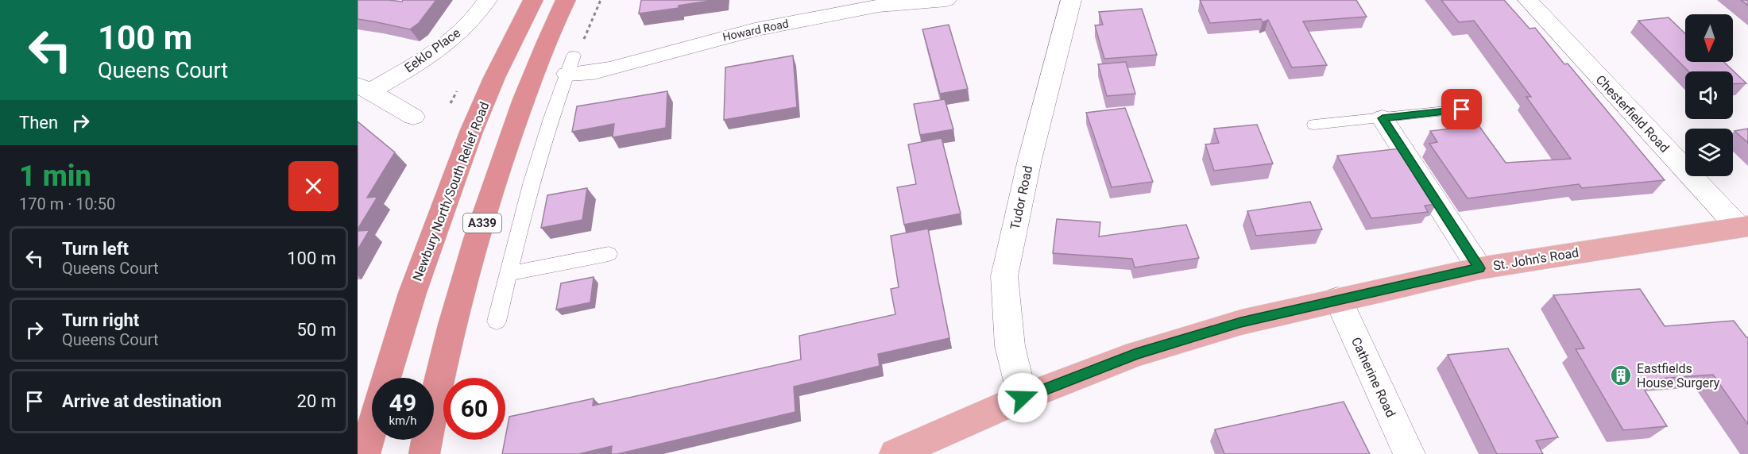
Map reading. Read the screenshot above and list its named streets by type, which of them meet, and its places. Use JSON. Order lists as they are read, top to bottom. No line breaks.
{"streets":{"highway":["Newbury North/South Relief Road","A339"],"main road":["St. John's Road"],"street":["Howard Road","Eeklo Place","Chesterfield Road","Tudor Road","Catherine Road"]},"crossings":[["Chesterfield Road","St. John's Road"],["Tudor Road","St. John's Road"],["St. John's Road","Catherine Road"]],"places":{"building":["Eastfields House Surgery"]},"north":"bottom","page":{"turn":["100 m","Queens Court"],"then":"Then","heading":["1 min","170 m · 10:50"],"list":[{"name":"Turn left","note":"Queens Court","value":"100 m"},{"name":"Turn right","note":"Queens Court","value":"50 m"},{"name":"Arrive at destination","value":"20 m"}],"speed":"49 km/h","limit":"60"}}
